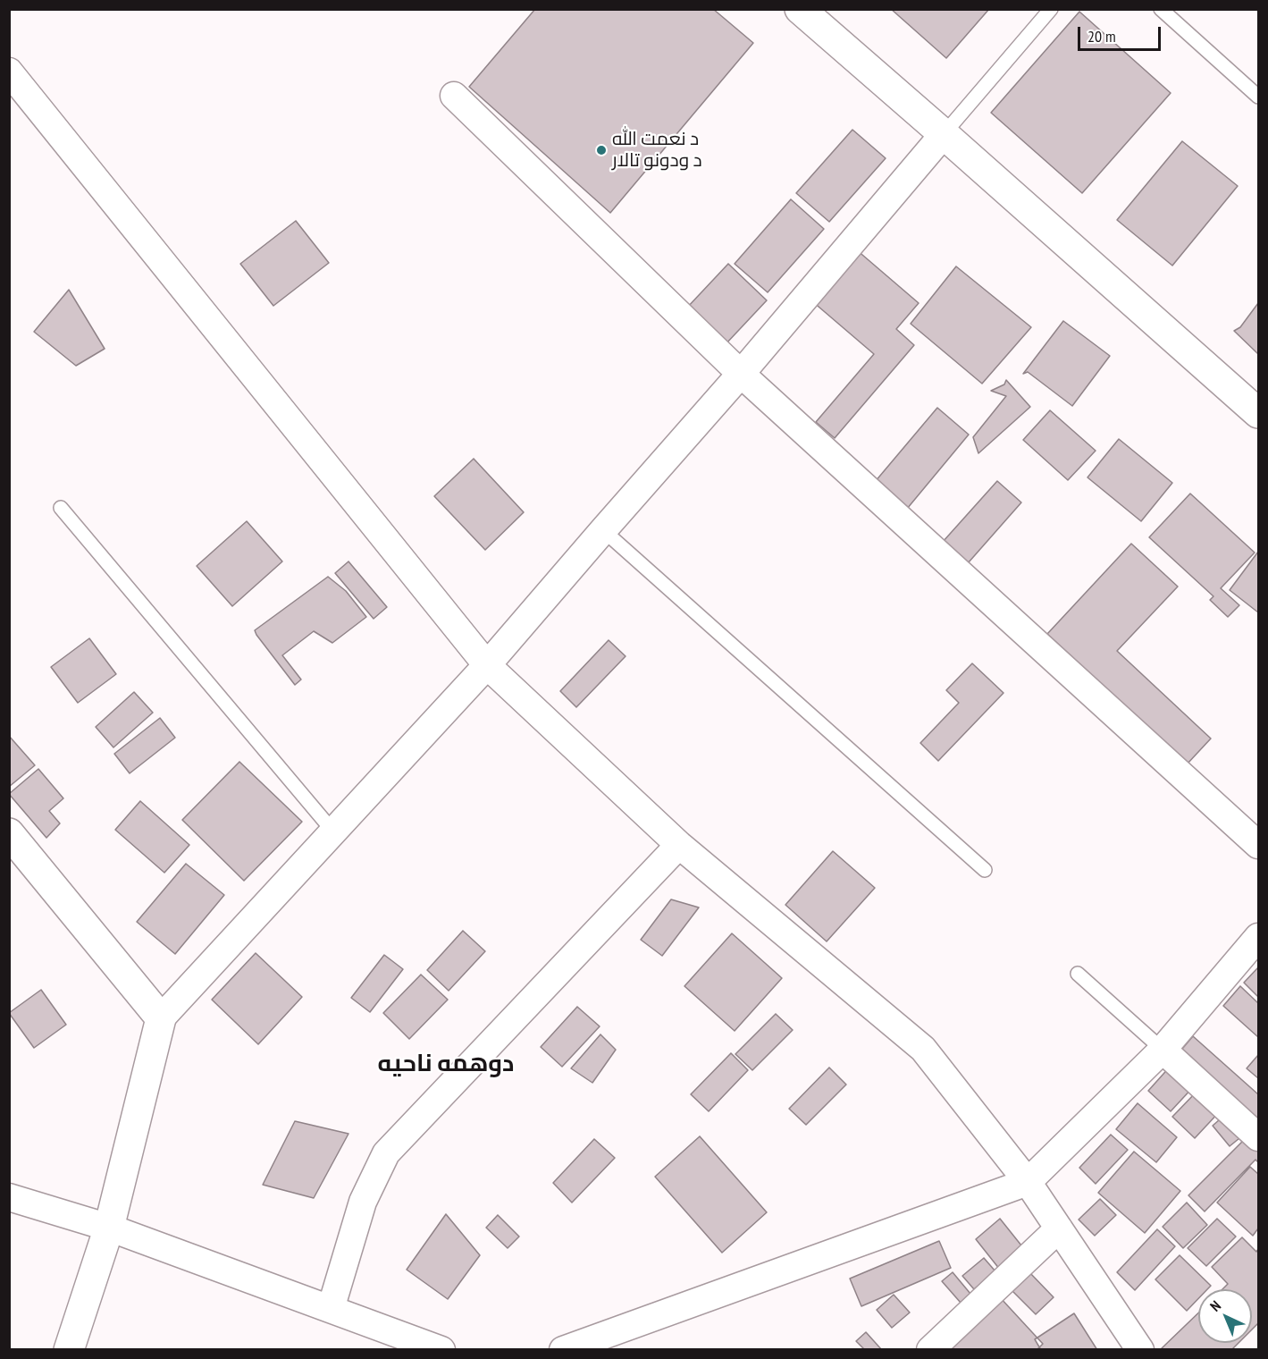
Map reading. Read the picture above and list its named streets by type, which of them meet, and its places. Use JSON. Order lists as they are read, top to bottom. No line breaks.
{"districts":["دوهمه ناحیه"],"places":["د نعمت الله د ودونو تالار"],"scale_bar":"20 m","north":"top left"}
